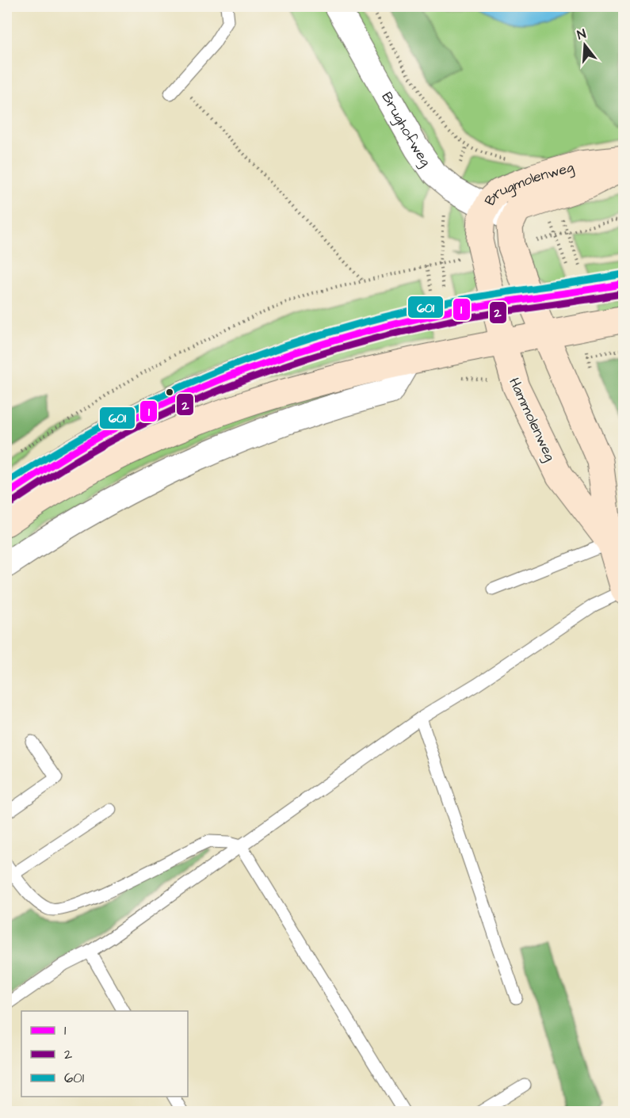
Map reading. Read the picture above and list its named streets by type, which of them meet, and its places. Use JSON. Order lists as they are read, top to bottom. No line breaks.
{"streets":{"main road":["Brugmolenweg","Hammolenweg"],"street":["Brughofweg"]},"crossings":[["Brughofweg","Brugmolenweg"],["Brugmolenweg","Hammolenweg"]],"lines":["transit line 601","transit line 1","transit line 2"],"legend":["1","2","601"],"north":"top"}
